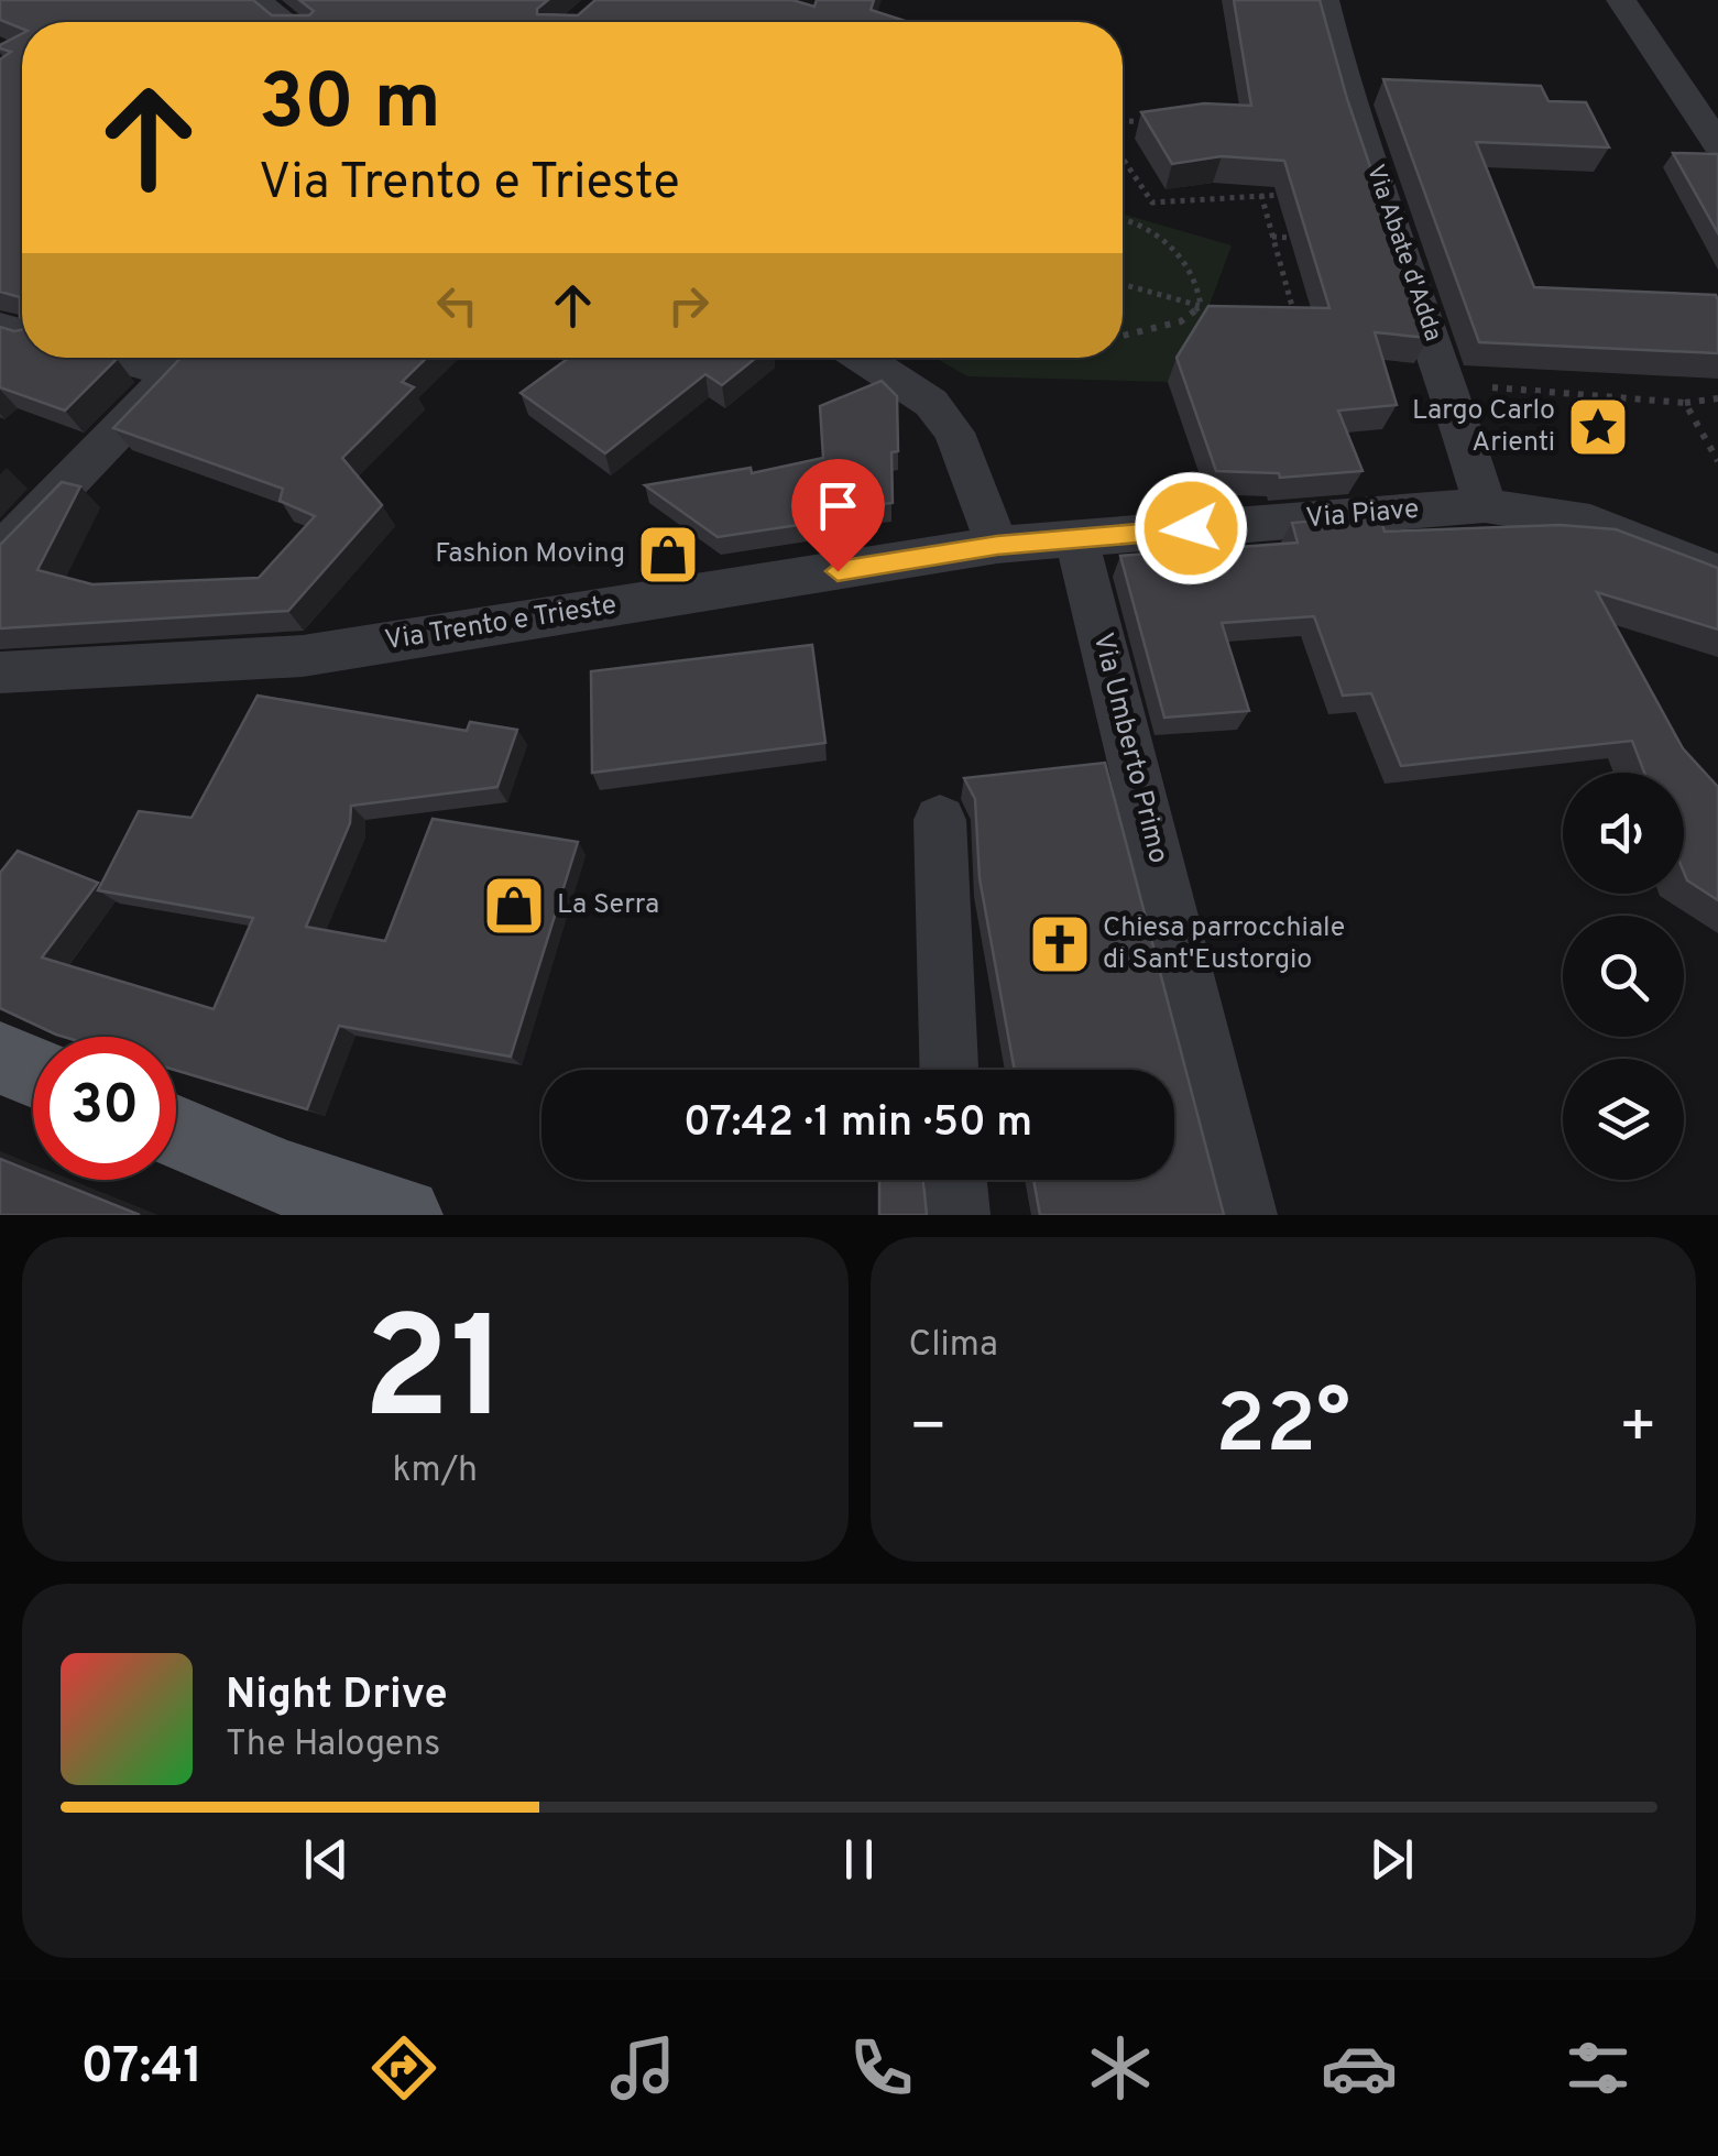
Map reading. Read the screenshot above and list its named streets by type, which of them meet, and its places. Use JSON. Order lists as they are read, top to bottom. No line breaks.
{"streets":{"street":["Via Abate d'Adda","Via Piave","Via Trento e Trieste","Via Umberto Primo"]},"crossings":[["Via Abate d'Adda","Via Piave"],["Via Piave","Via Trento e Trieste"],["Via Piave","Via Umberto Primo"]],"places":{"place":["Largo Carlo Arienti"],"shop":["Fashion Moving","La Serra"],"church":["Chiesa parrocchiale di Sant'Eustorgio"]},"page":{"turn":["30 m","Via Trento e Trieste"],"limit":"30","trip":"07:42 · 1 min · 50 m","tile":[["21","km/h"],"Clima"],"heat":["−","22°","+"],"song":["Night Drive","The Halogens"],"tabs":"07:41"}}
